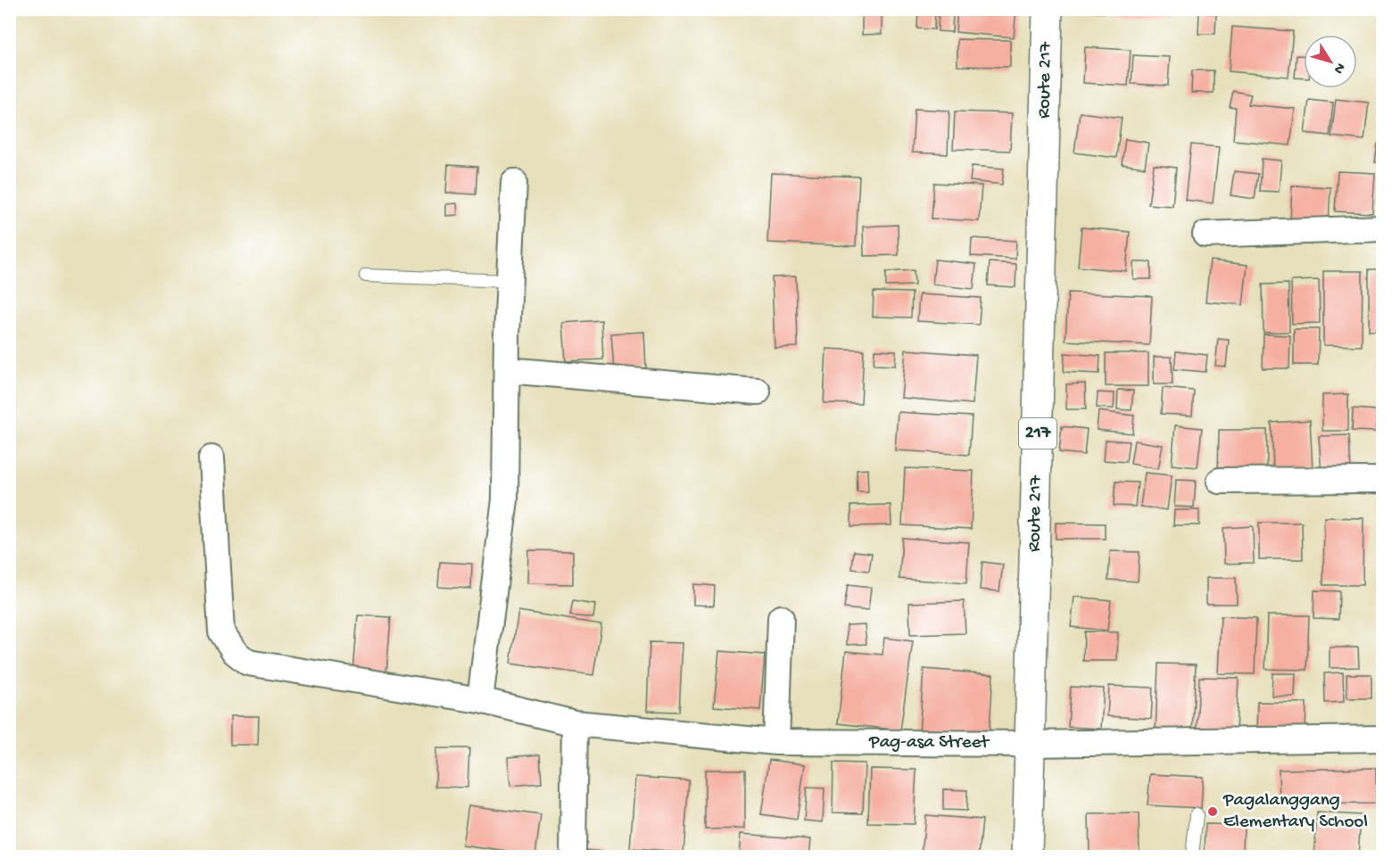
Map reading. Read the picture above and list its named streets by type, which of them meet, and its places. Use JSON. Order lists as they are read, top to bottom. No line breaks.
{"streets":{"main road":["Route 217","217"],"street":["Pag-asa Street"]},"crossings":[["Route 217","Pag-asa Street"]],"places":["Pagalanggang Elementary School"],"north":"bottom right"}
